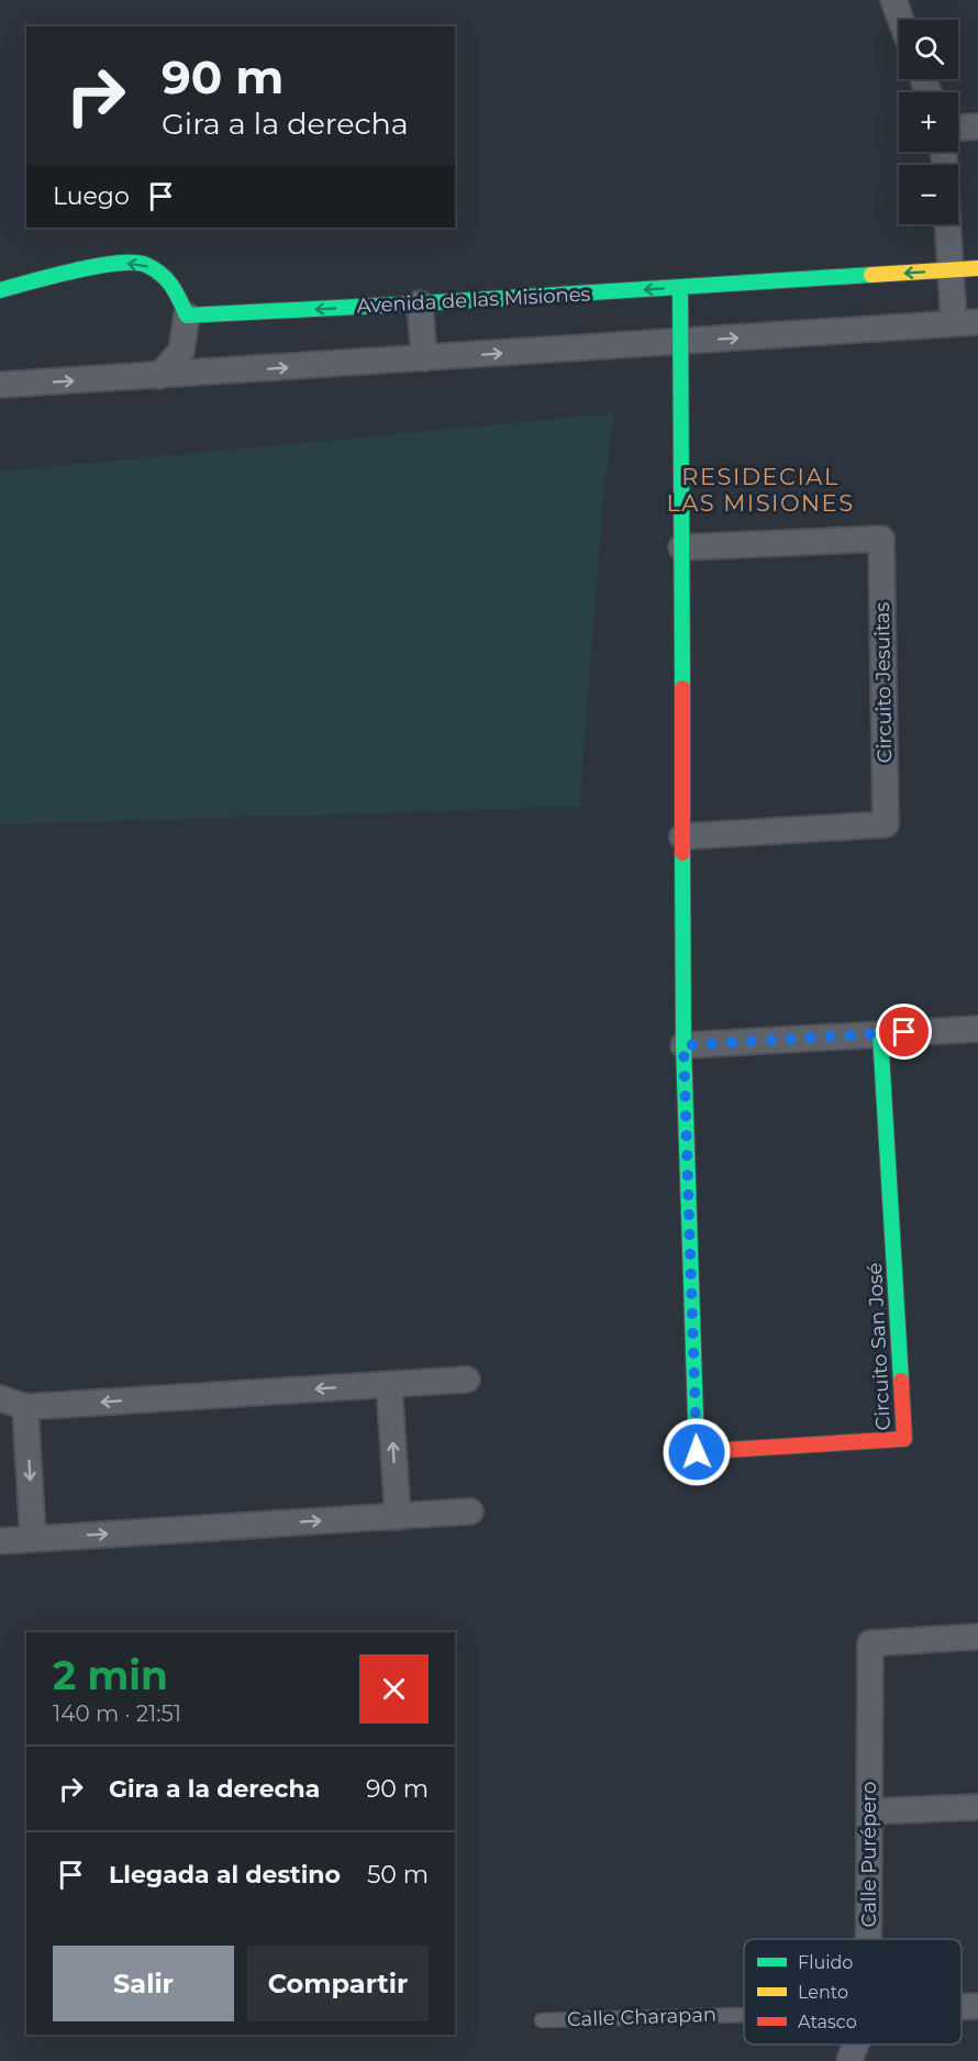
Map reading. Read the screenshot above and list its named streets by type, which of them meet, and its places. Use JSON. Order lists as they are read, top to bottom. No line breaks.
{"streets":{"street":["Avenida de las Misiones","Circuito Jesuitas","Circuito San José","Calle Purépero","Calle Charapan"]},"districts":["RESIDECIAL LAS MISIONES"],"legend":["Fluido","Lento","Atasco"],"page":{"map_buttons":["+","−"],"turn":["90 m","Gira a la derecha"],"then":"Luego","heading":["2 min","140 m · 21:51"],"list":[{"name":"Gira a la derecha","value":"90 m"},{"name":"Llegada al destino","value":"50 m"}],"buttons":["Salir","Compartir"]}}
